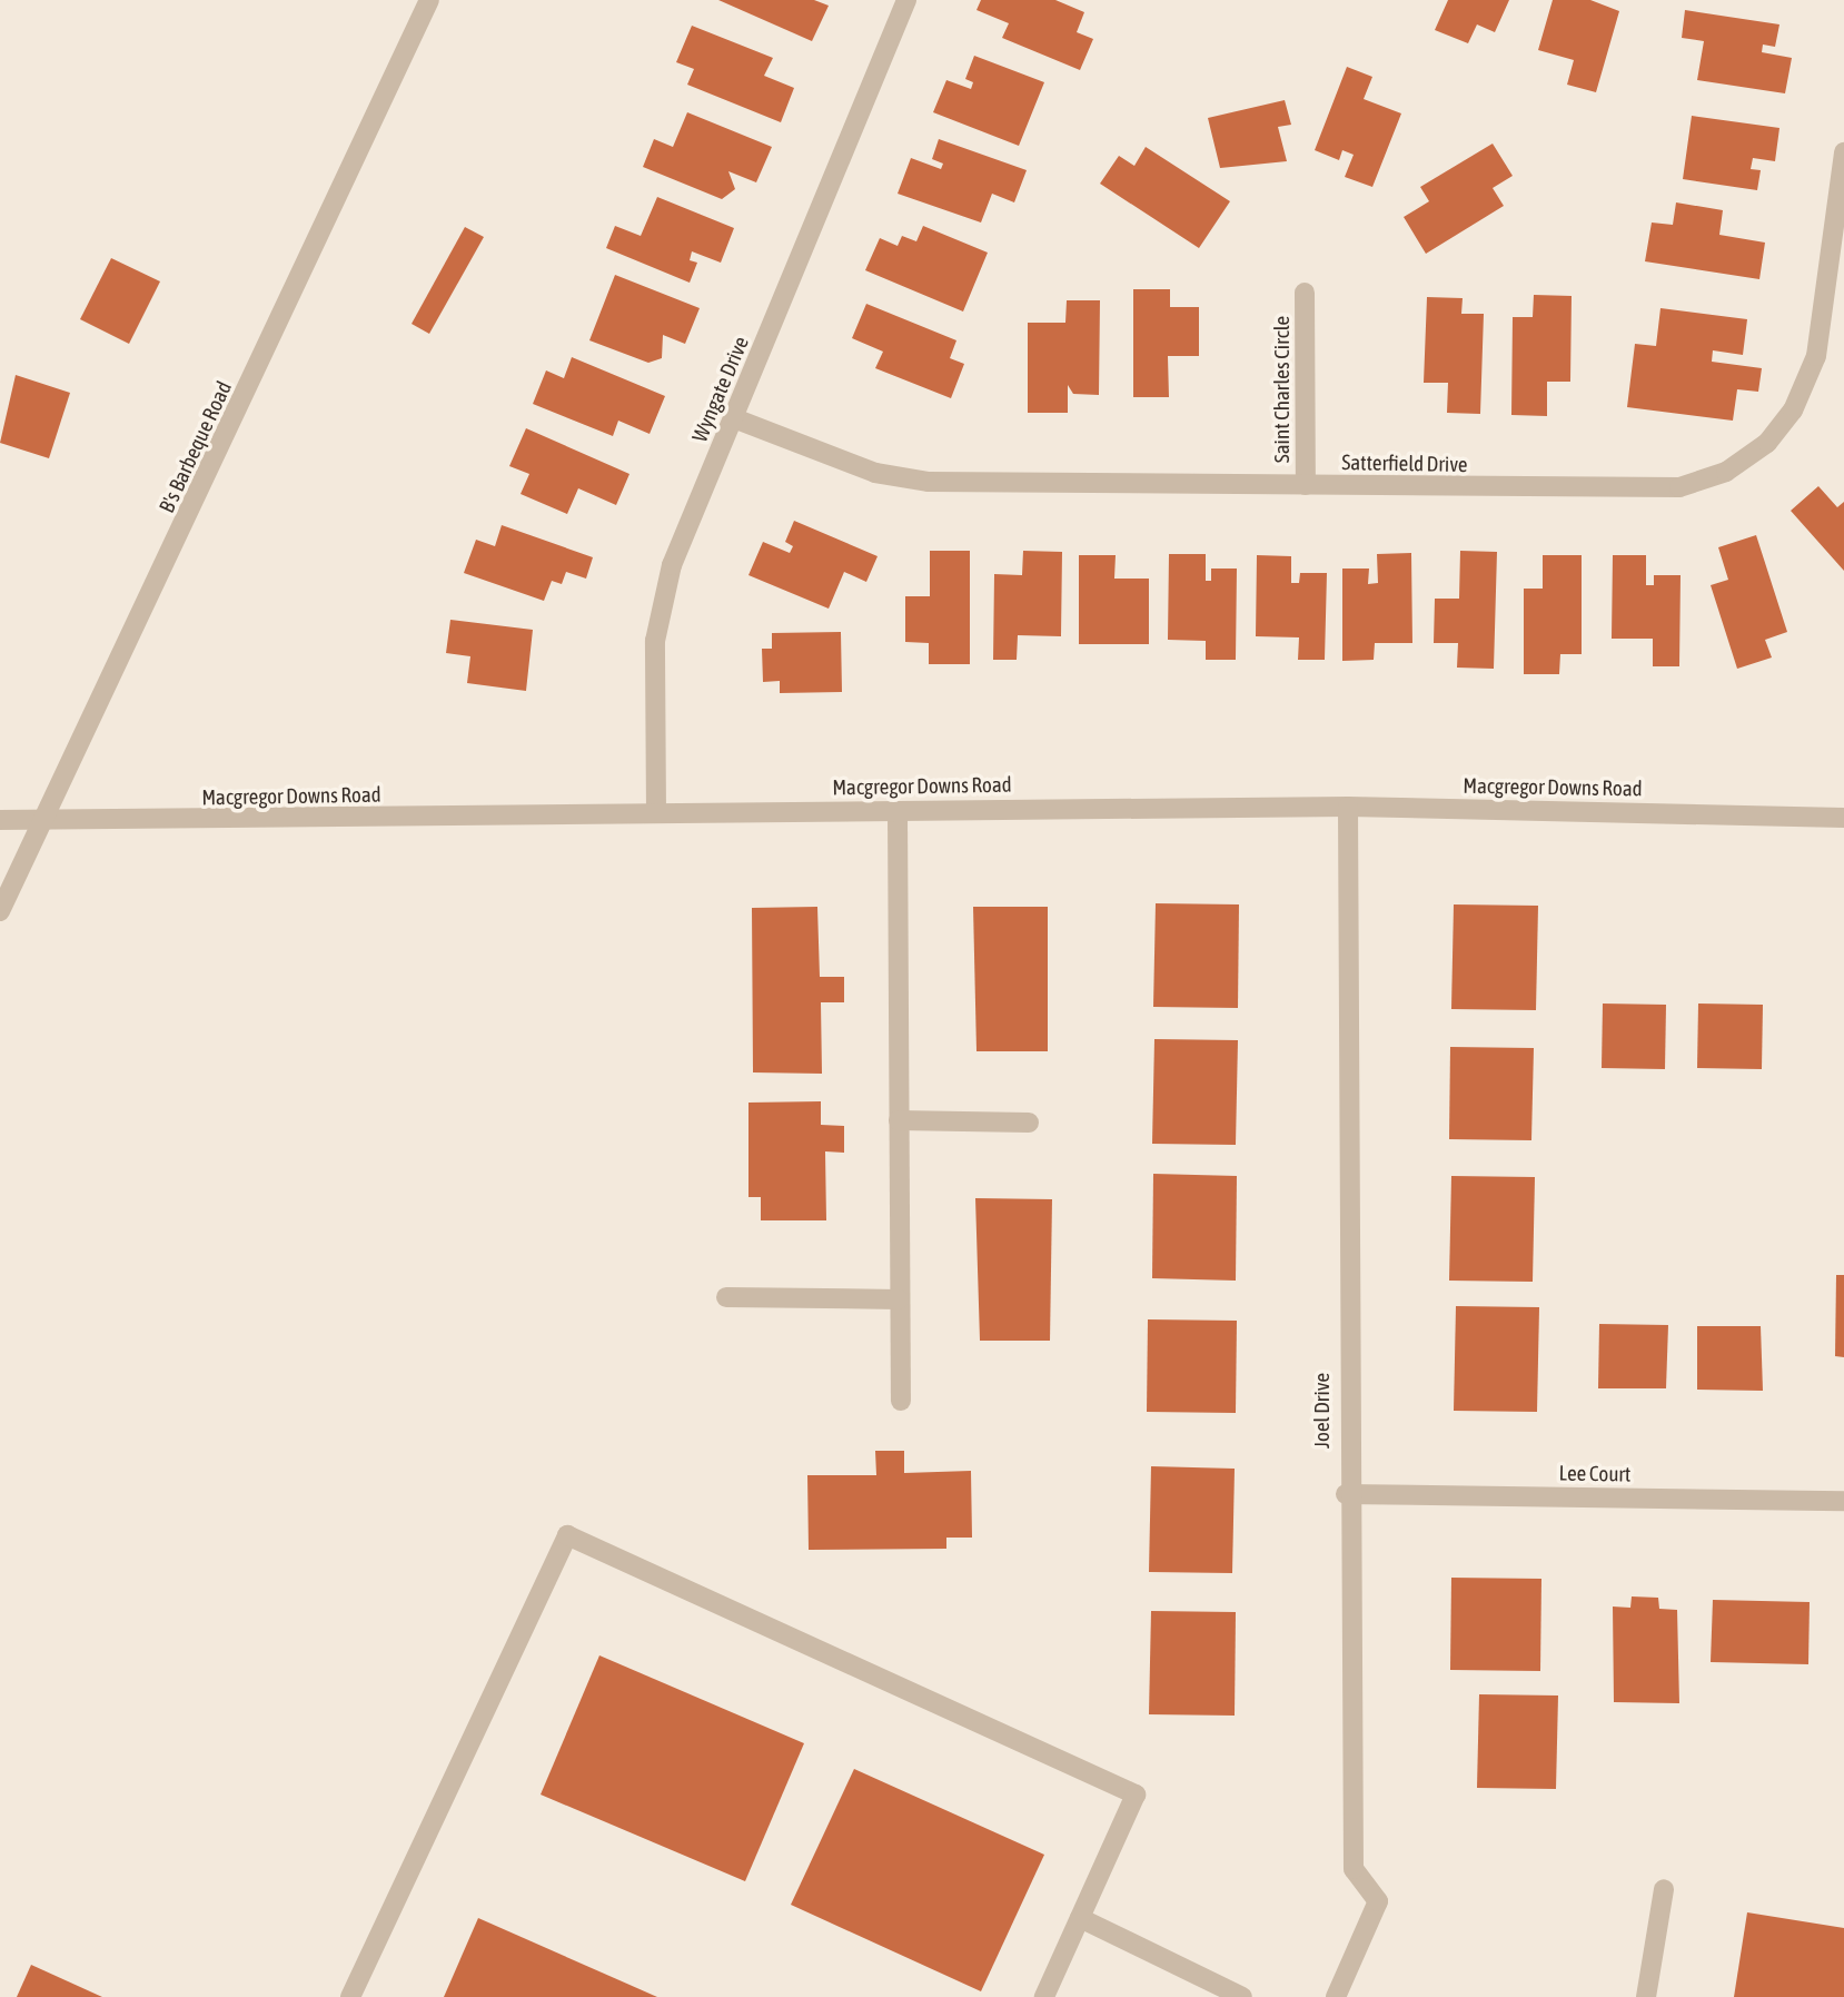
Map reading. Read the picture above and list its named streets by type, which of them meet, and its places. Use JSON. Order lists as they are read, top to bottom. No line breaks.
{"streets":{"street":["Wyngate Drive","Saint Charles Circle","B's Barbeque Road","Satterfield Drive","Macgregor Downs Road","Joel Drive","Lee Court"]},"crossings":[["Wyngate Drive","Satterfield Drive"],["Wyngate Drive","Macgregor Downs Road"],["Saint Charles Circle","Satterfield Drive"],["B's Barbeque Road","Macgregor Downs Road"],["Macgregor Downs Road","Joel Drive"],["Joel Drive","Lee Court"]]}
